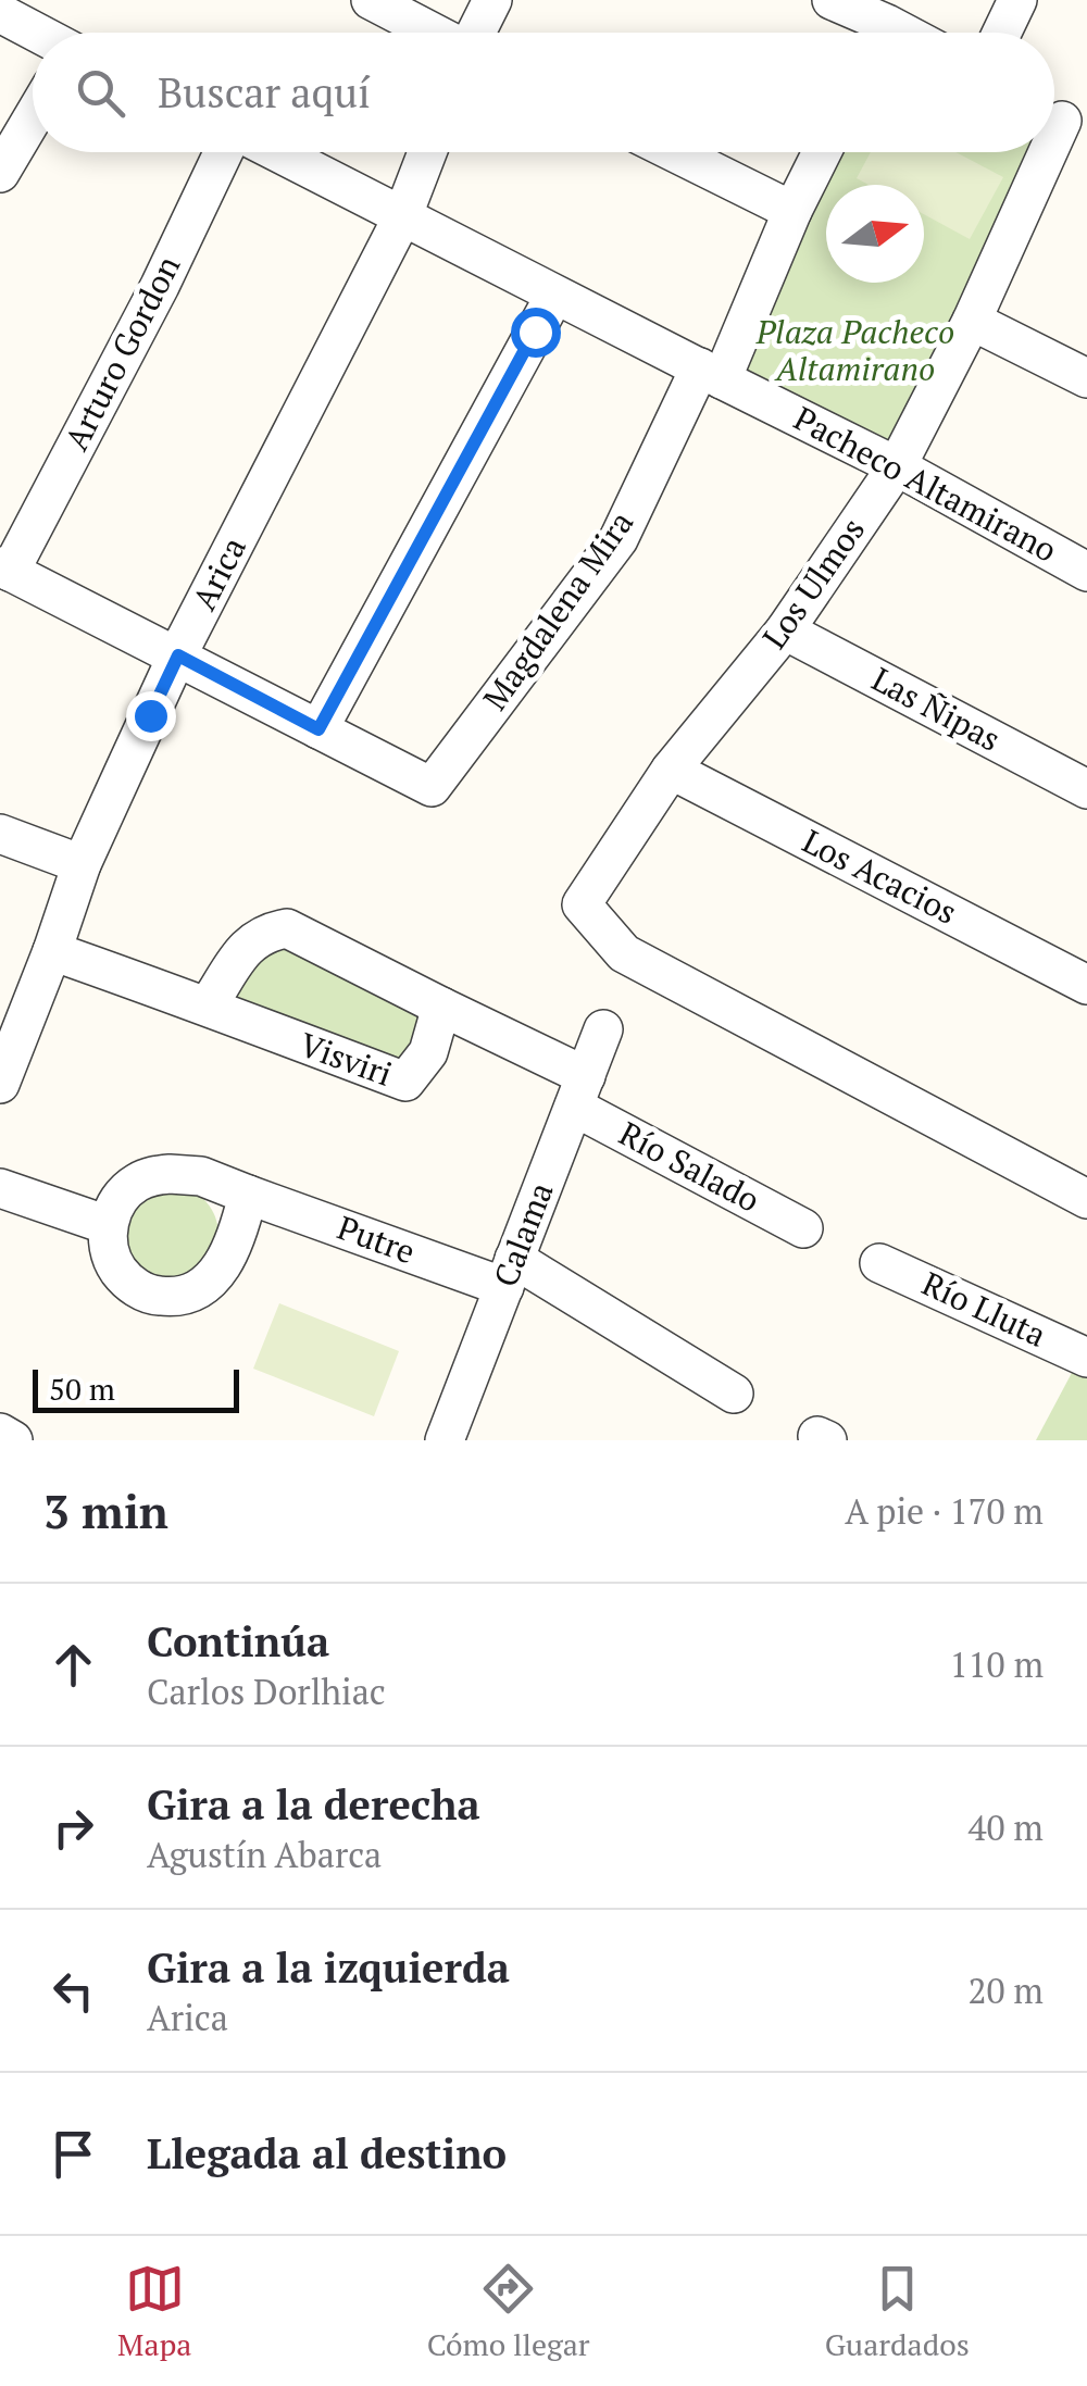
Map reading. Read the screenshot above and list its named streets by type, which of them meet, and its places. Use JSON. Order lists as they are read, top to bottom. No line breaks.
{"streets":{"street":["Arturo Gordon","Pacheco Altamirano","Arica","Los Ulmos","Magdalena Mira","Las Ñipas","Los Acacios","Visviri","Río Salado","Calama","Putre","Río Lluta"]},"crossings":[["Pacheco Altamirano","Arica"],["Pacheco Altamirano","Los Ulmos"],["Pacheco Altamirano","Magdalena Mira"],["Arica","Visviri"],["Los Ulmos","Las Ñipas"],["Los Ulmos","Los Acacios"],["Río Salado","Calama"],["Calama","Putre"]],"parks":["Plaza Pacheco Altamirano"],"scale_bar":"50 m","north":"right","page":{"search":"Buscar aquí","scale":"50 m","heading":["3 min","A pie · 170 m"],"list":[["Continúa","Carlos Dorlhiac","110 m"],["Gira a la derecha","Agustín Abarca","40 m"],["Gira a la izquierda","Arica","20 m"],"Llegada al destino"],"nav":["Mapa","Cómo llegar","Guardados"]}}
